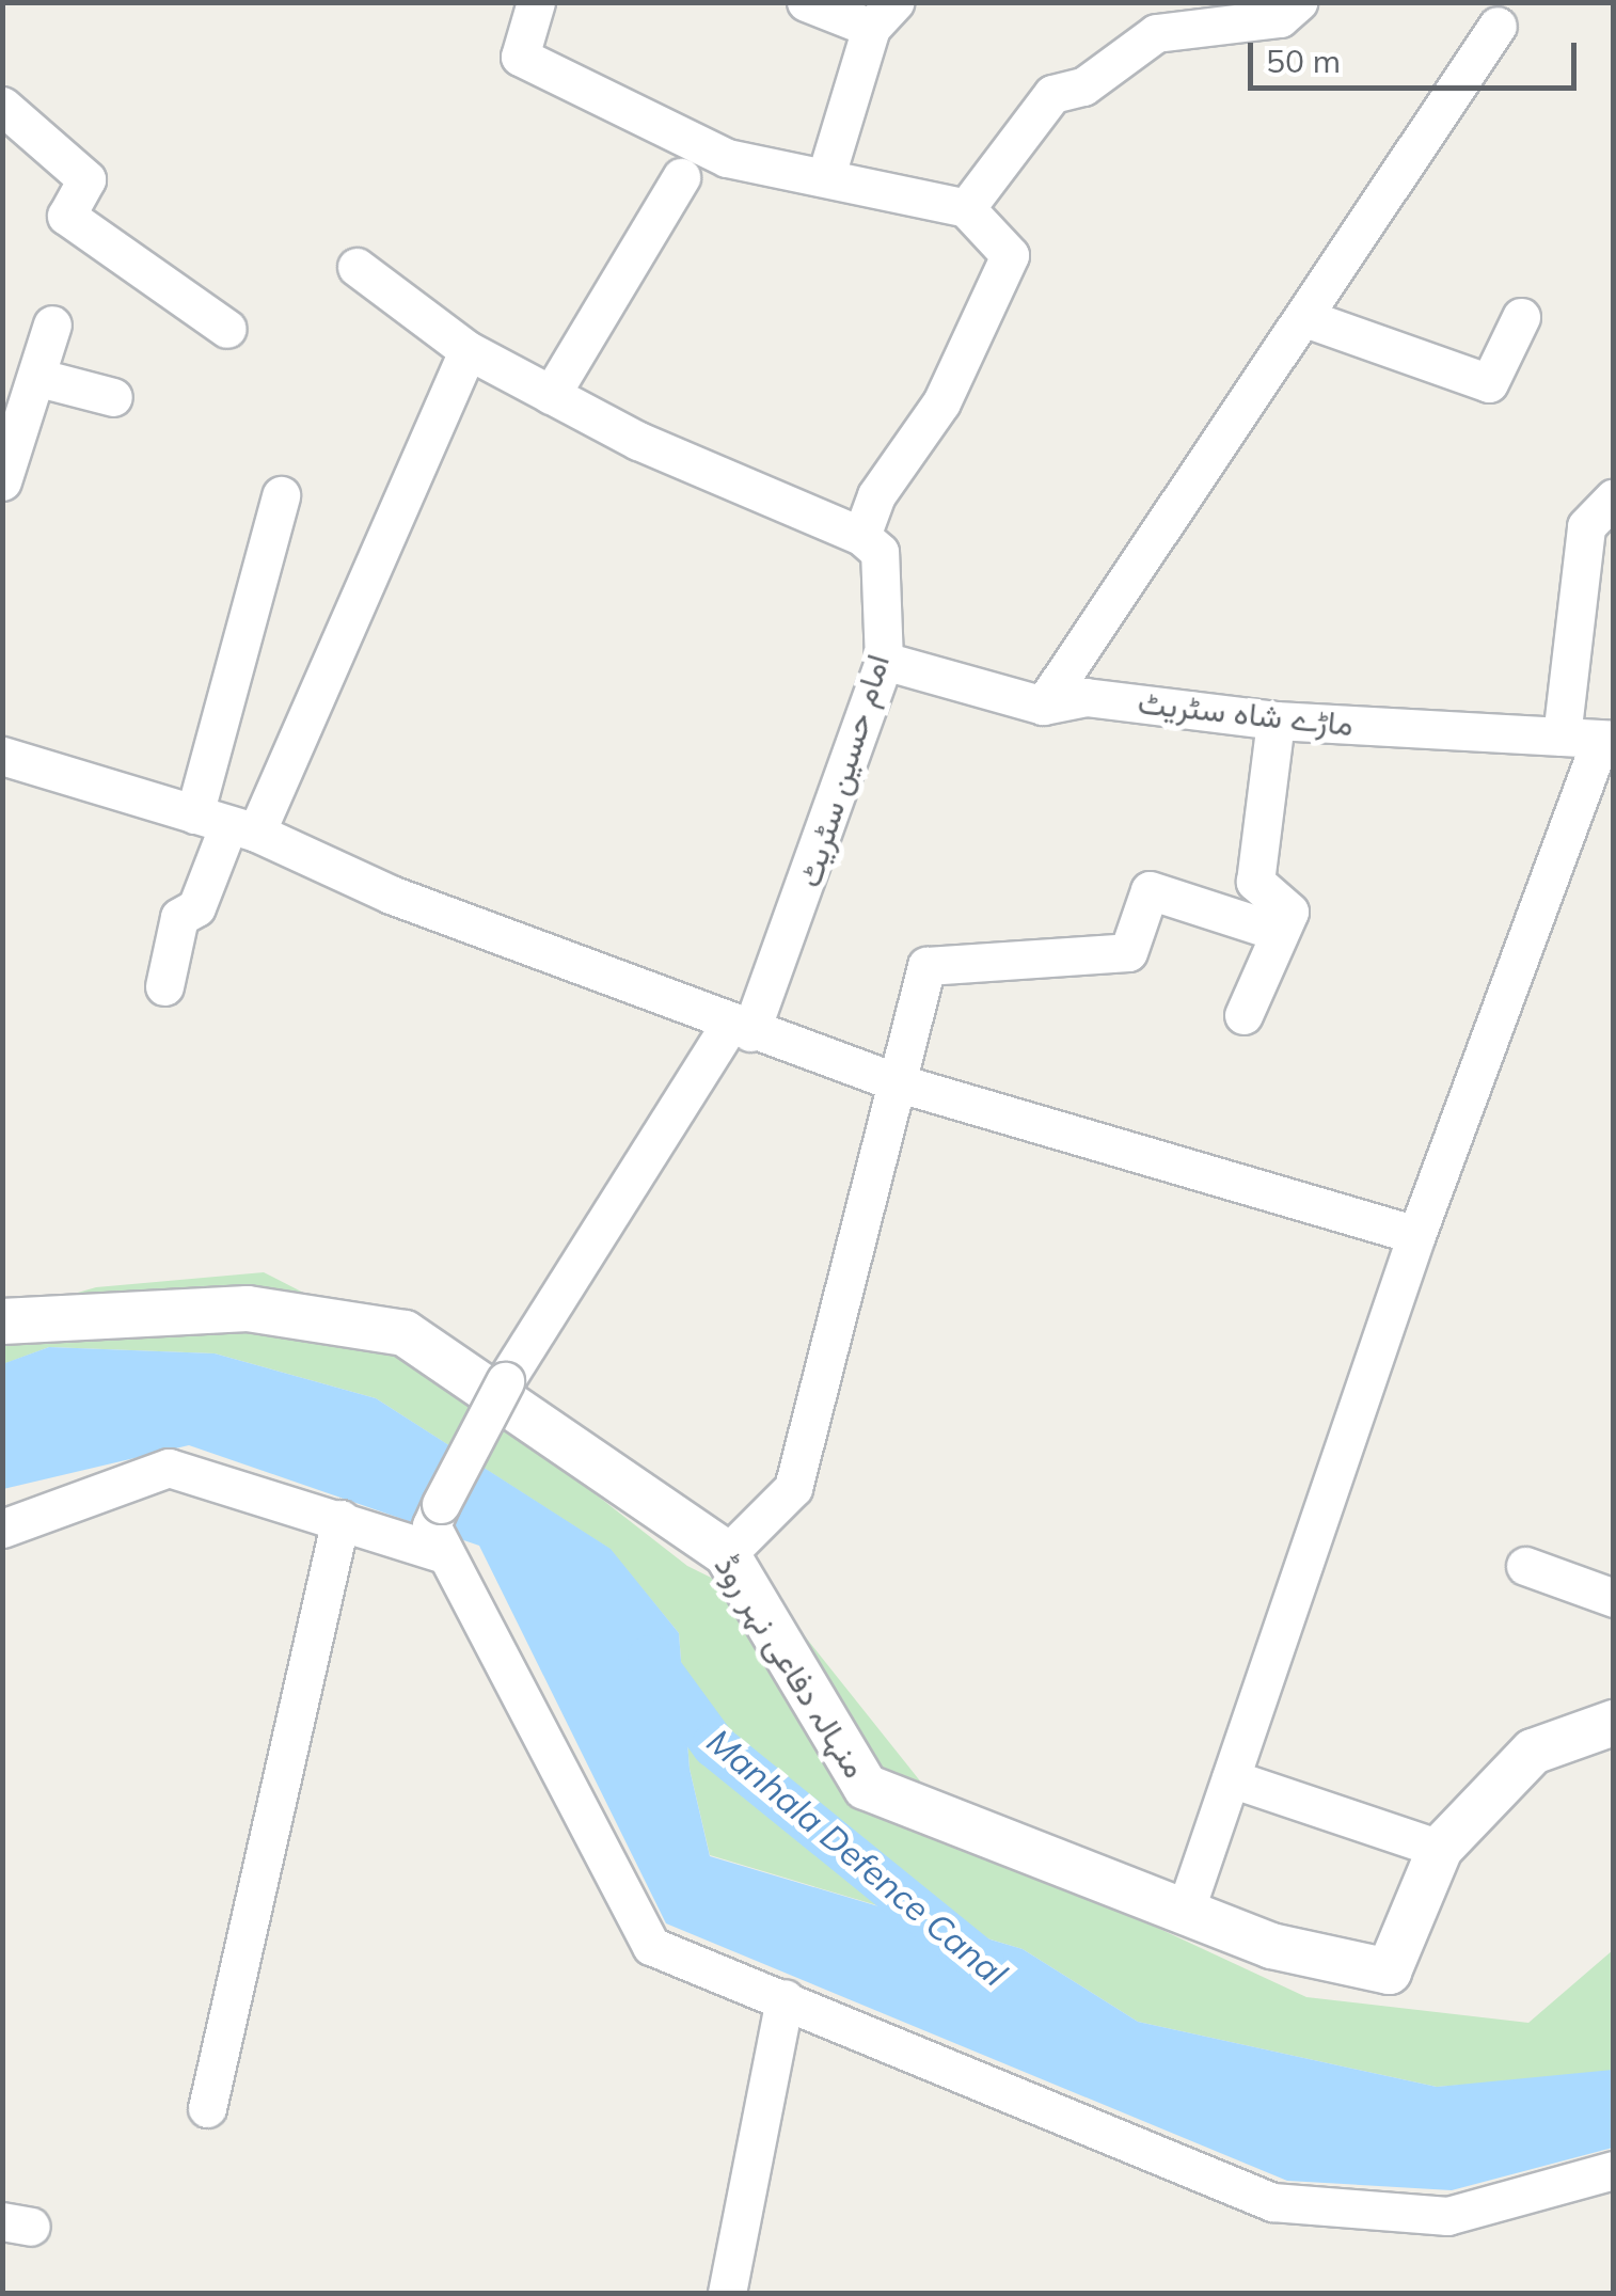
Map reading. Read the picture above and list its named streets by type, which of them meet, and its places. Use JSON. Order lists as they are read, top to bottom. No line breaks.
{"streets":{"street":["ماڑے شاہ سٹریٹ","امام حسین سٹریٹ","منہالہ دفاعی نہر روڈ"]},"crossings":[["ماڑے شاہ سٹریٹ","امام حسین سٹریٹ"]],"water":["Manhala Defence Canal"],"scale_bar":"50 m"}
